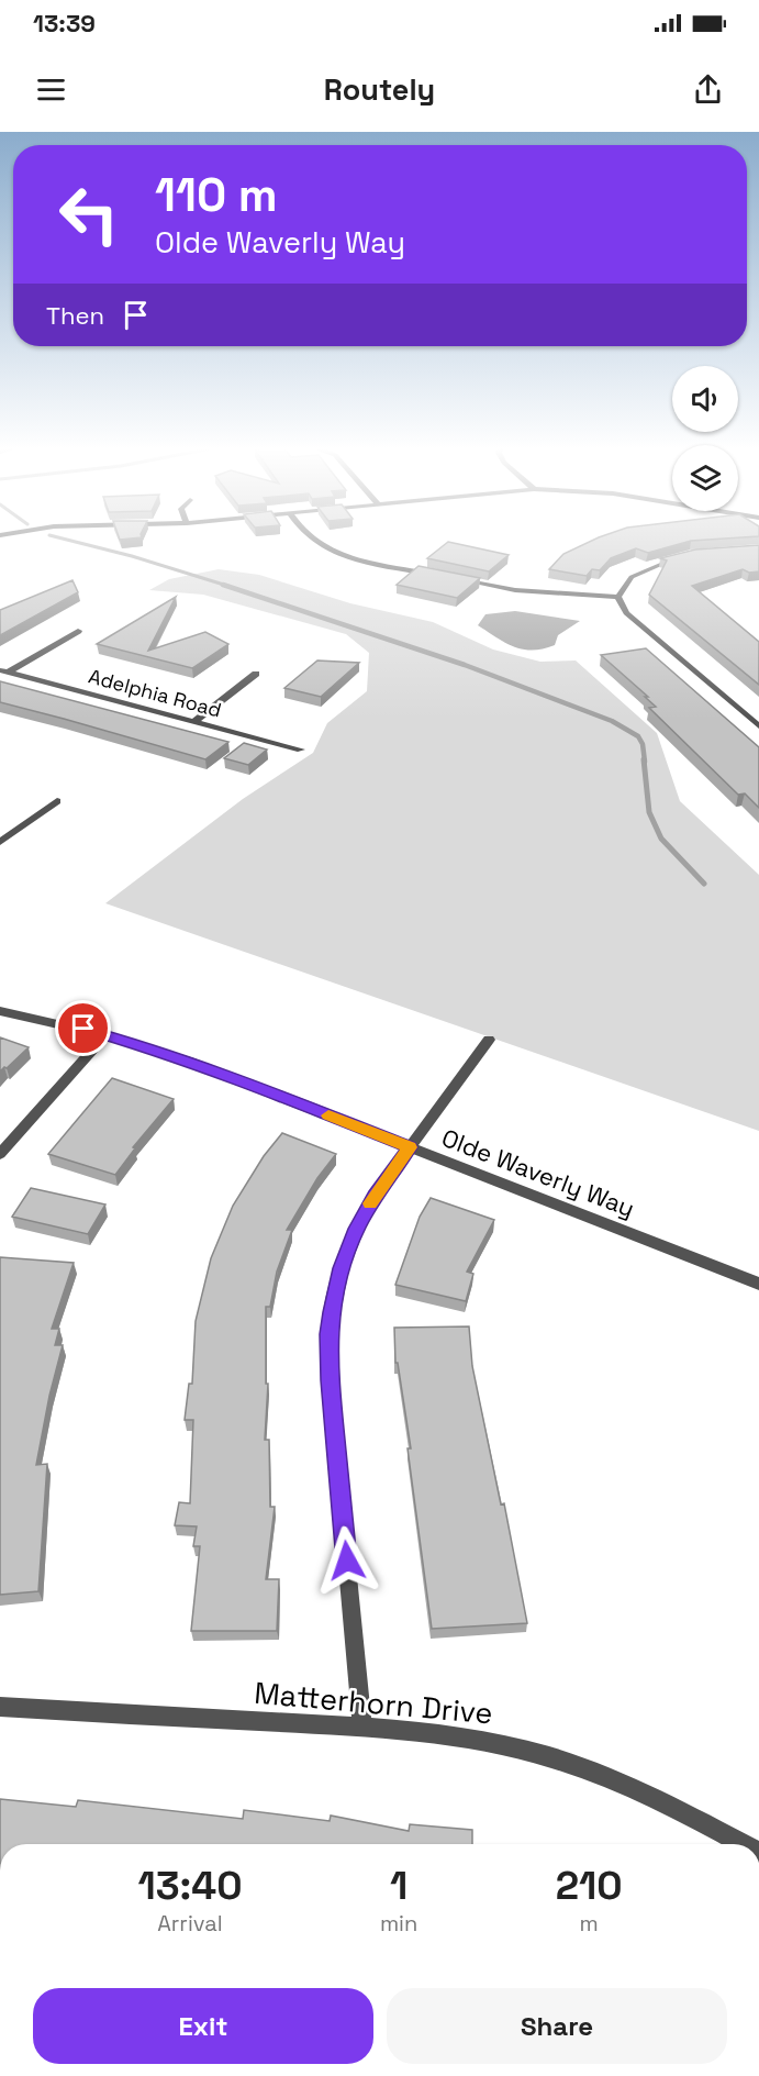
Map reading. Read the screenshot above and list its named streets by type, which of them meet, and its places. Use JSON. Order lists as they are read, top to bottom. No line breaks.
{"streets":{"street":["Adelphia Road","Olde Waverly Way","Matterhorn Drive"]},"page":{"status":"13:39","header":"Routely","turn":["110 m","Olde Waverly Way"],"then":"Then","eta":["13:40","Arrival","1","min","210","m"],"buttons":["Exit","Share"]}}
